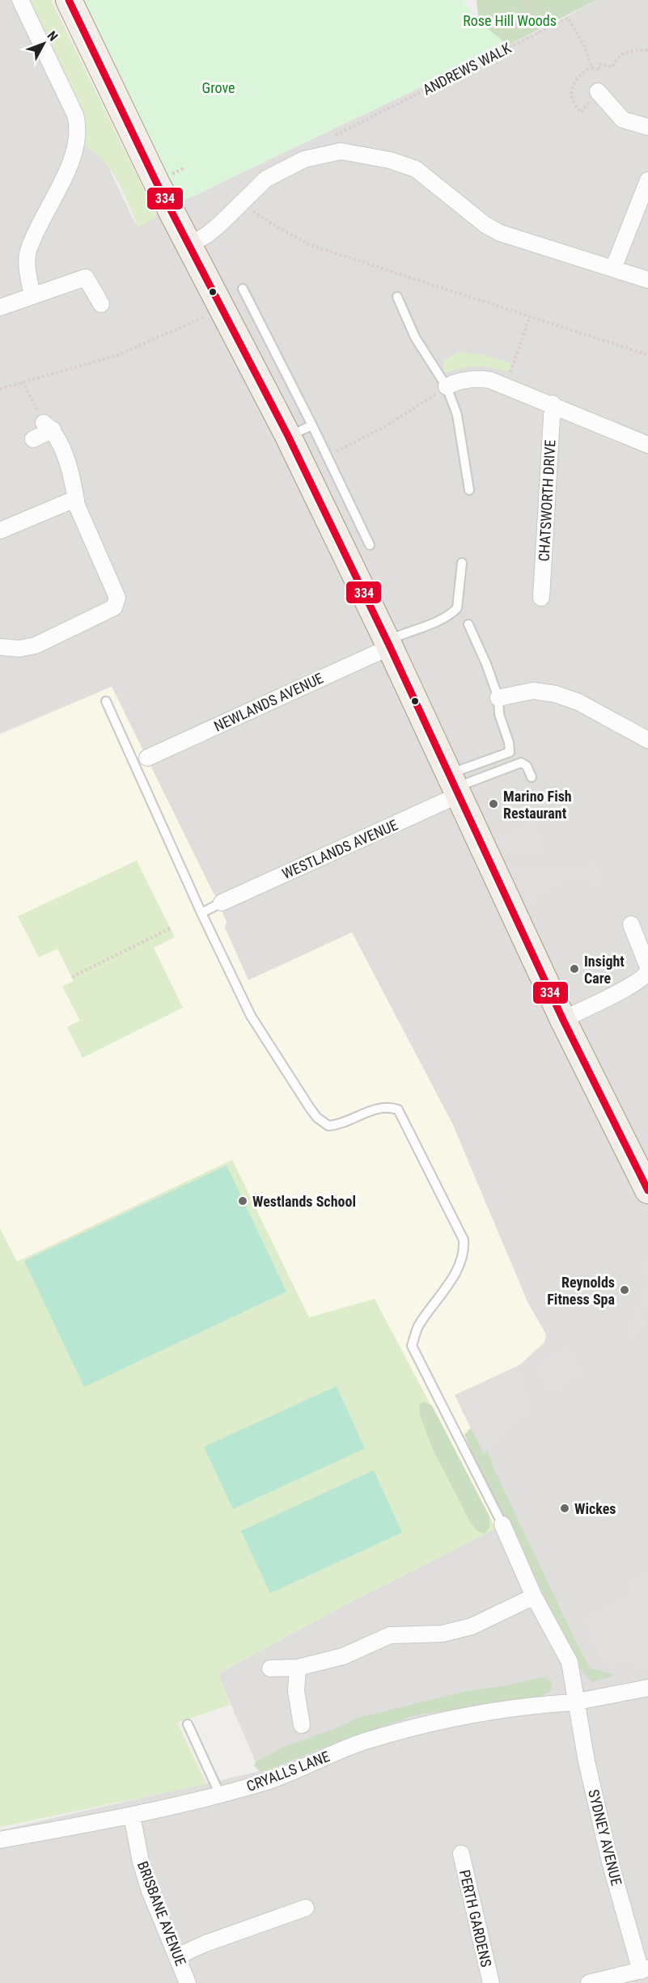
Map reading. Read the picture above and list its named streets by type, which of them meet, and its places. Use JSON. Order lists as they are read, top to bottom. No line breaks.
{"streets":{"street":["CHATSWORTH DRIVE","NEWLANDS AVENUE","WESTLANDS AVENUE","CRYALLS LANE","SYDNEY AVENUE","BRISBANE AVENUE","PERTH GARDENS"],"path":["ANDREWS WALK"]},"crossings":[["CRYALLS LANE","SYDNEY AVENUE"],["CRYALLS LANE","BRISBANE AVENUE"]],"parks":["Rose Hill Woods","Grove"],"places":["Marino Fish Restaurant","Insight Care","Westlands School","Reynolds Fitness Spa","Wickes"],"lines":["transit line 334"],"north":"top right"}
